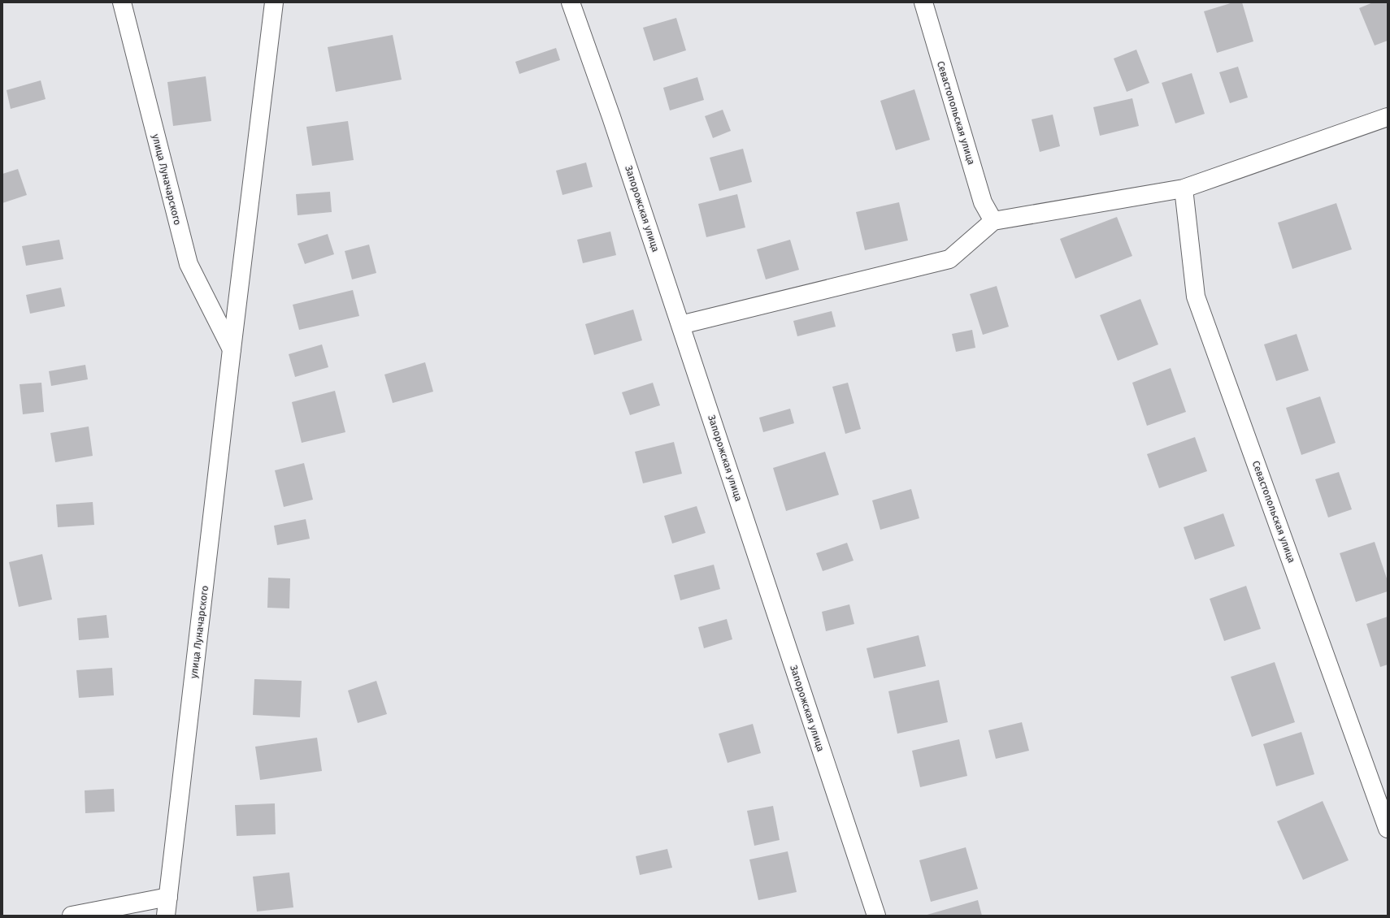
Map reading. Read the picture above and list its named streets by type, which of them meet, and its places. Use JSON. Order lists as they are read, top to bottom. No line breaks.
{"streets":{"street":["Севастопольская улица","улица Луначарского","Запорожская улица"]}}
